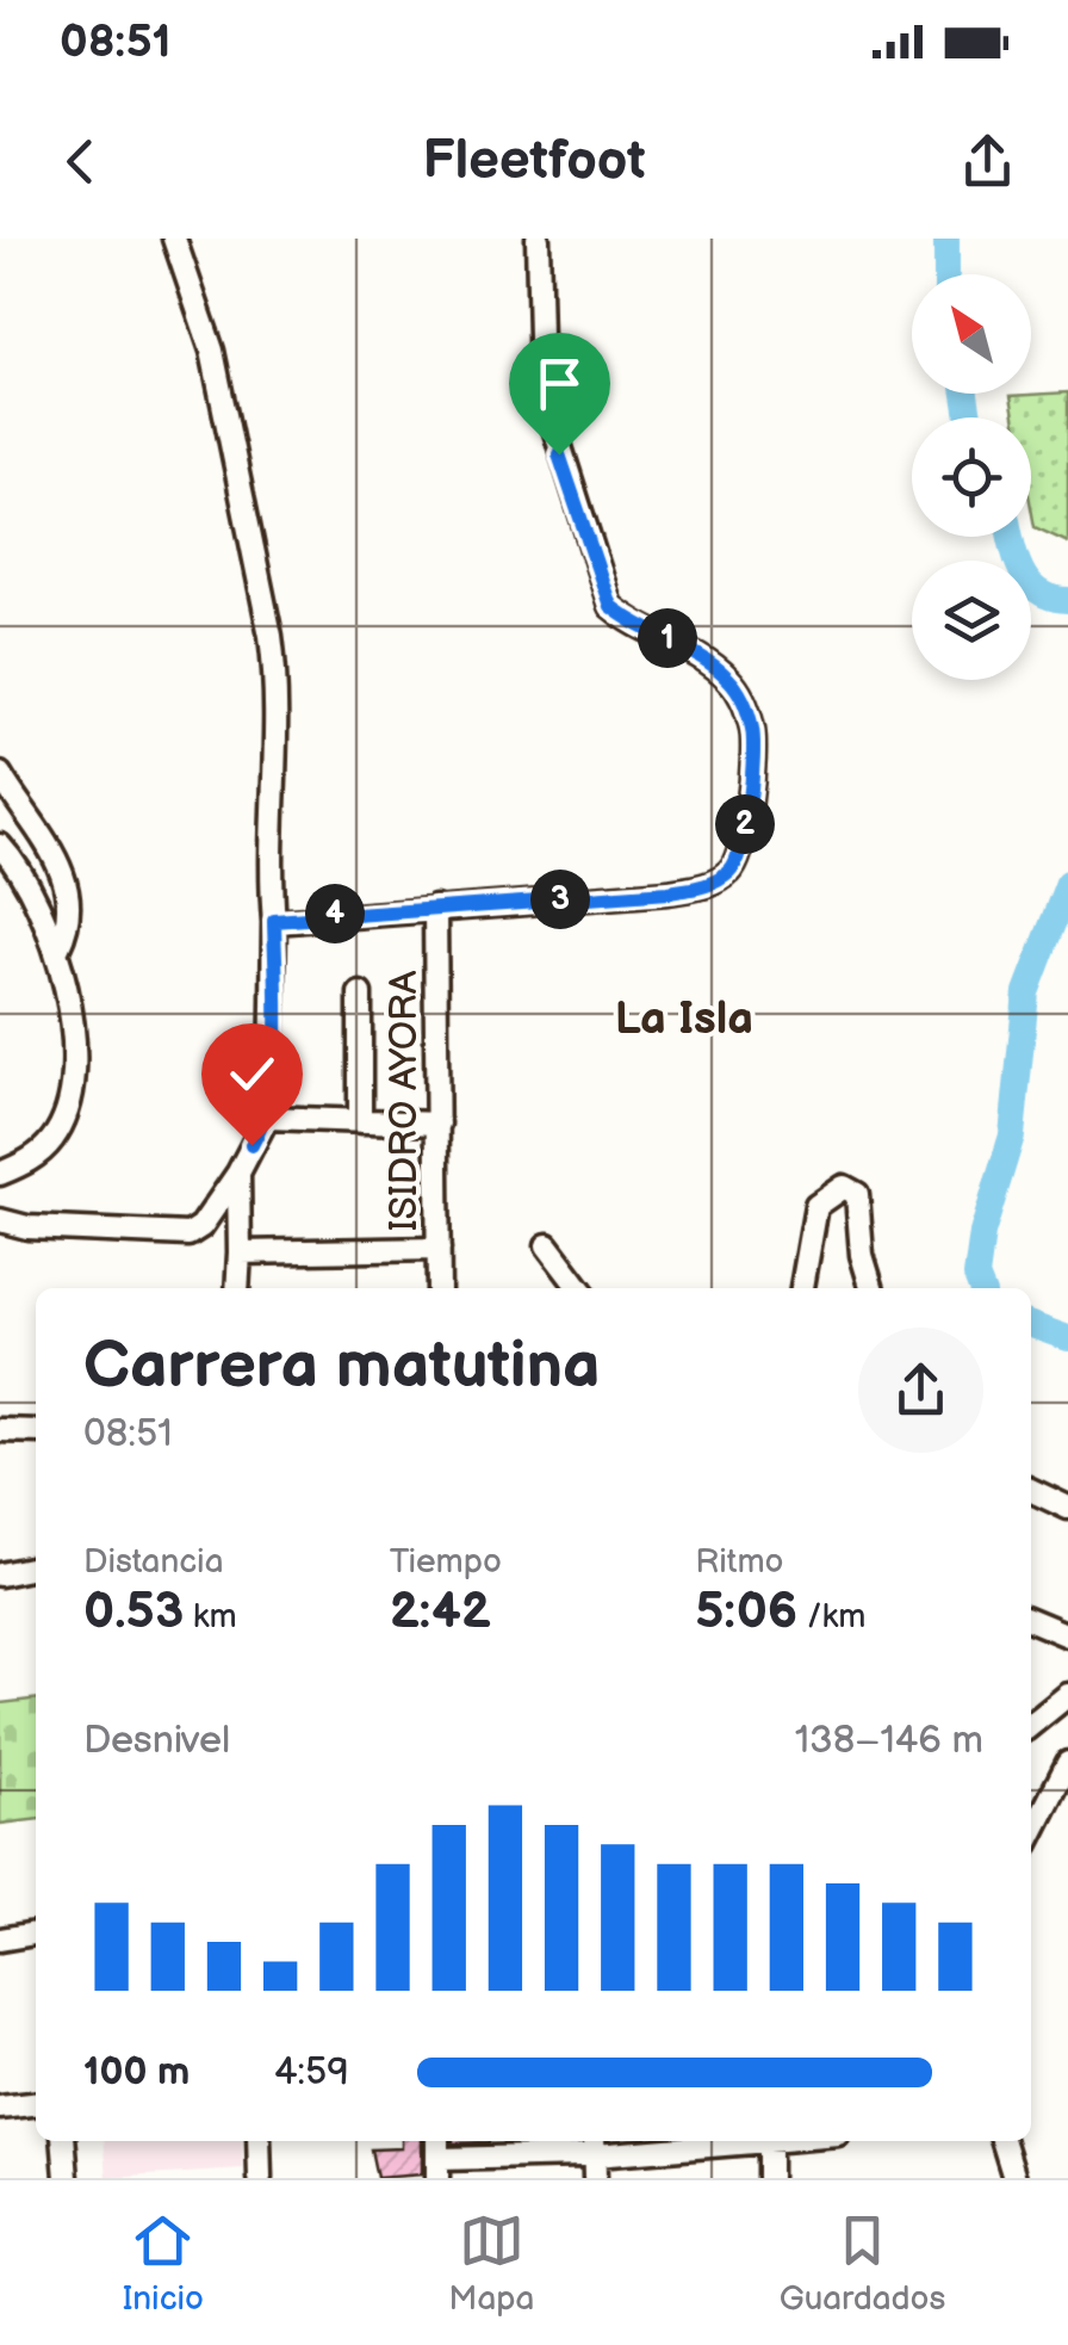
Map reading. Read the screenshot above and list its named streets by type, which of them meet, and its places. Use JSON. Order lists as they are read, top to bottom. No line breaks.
{"streets":{"street":["ISIDRO AYORA"]},"districts":["La Isla"],"north":"top left","page":{"status":"08:51","header":"Fleetfoot","pins":["1","2","3","4"],"heading":["Carrera matutina","08:51"],"stats":[["Distancia","0.53 km"],["Tiempo","2:42"],["Ritmo","5:06 /km"]],"chart":["Desnivel","138–146 m"],"list":[{"name":"100 m","note":"4:59"}],"tabs":["Inicio","Mapa","Guardados"]}}
